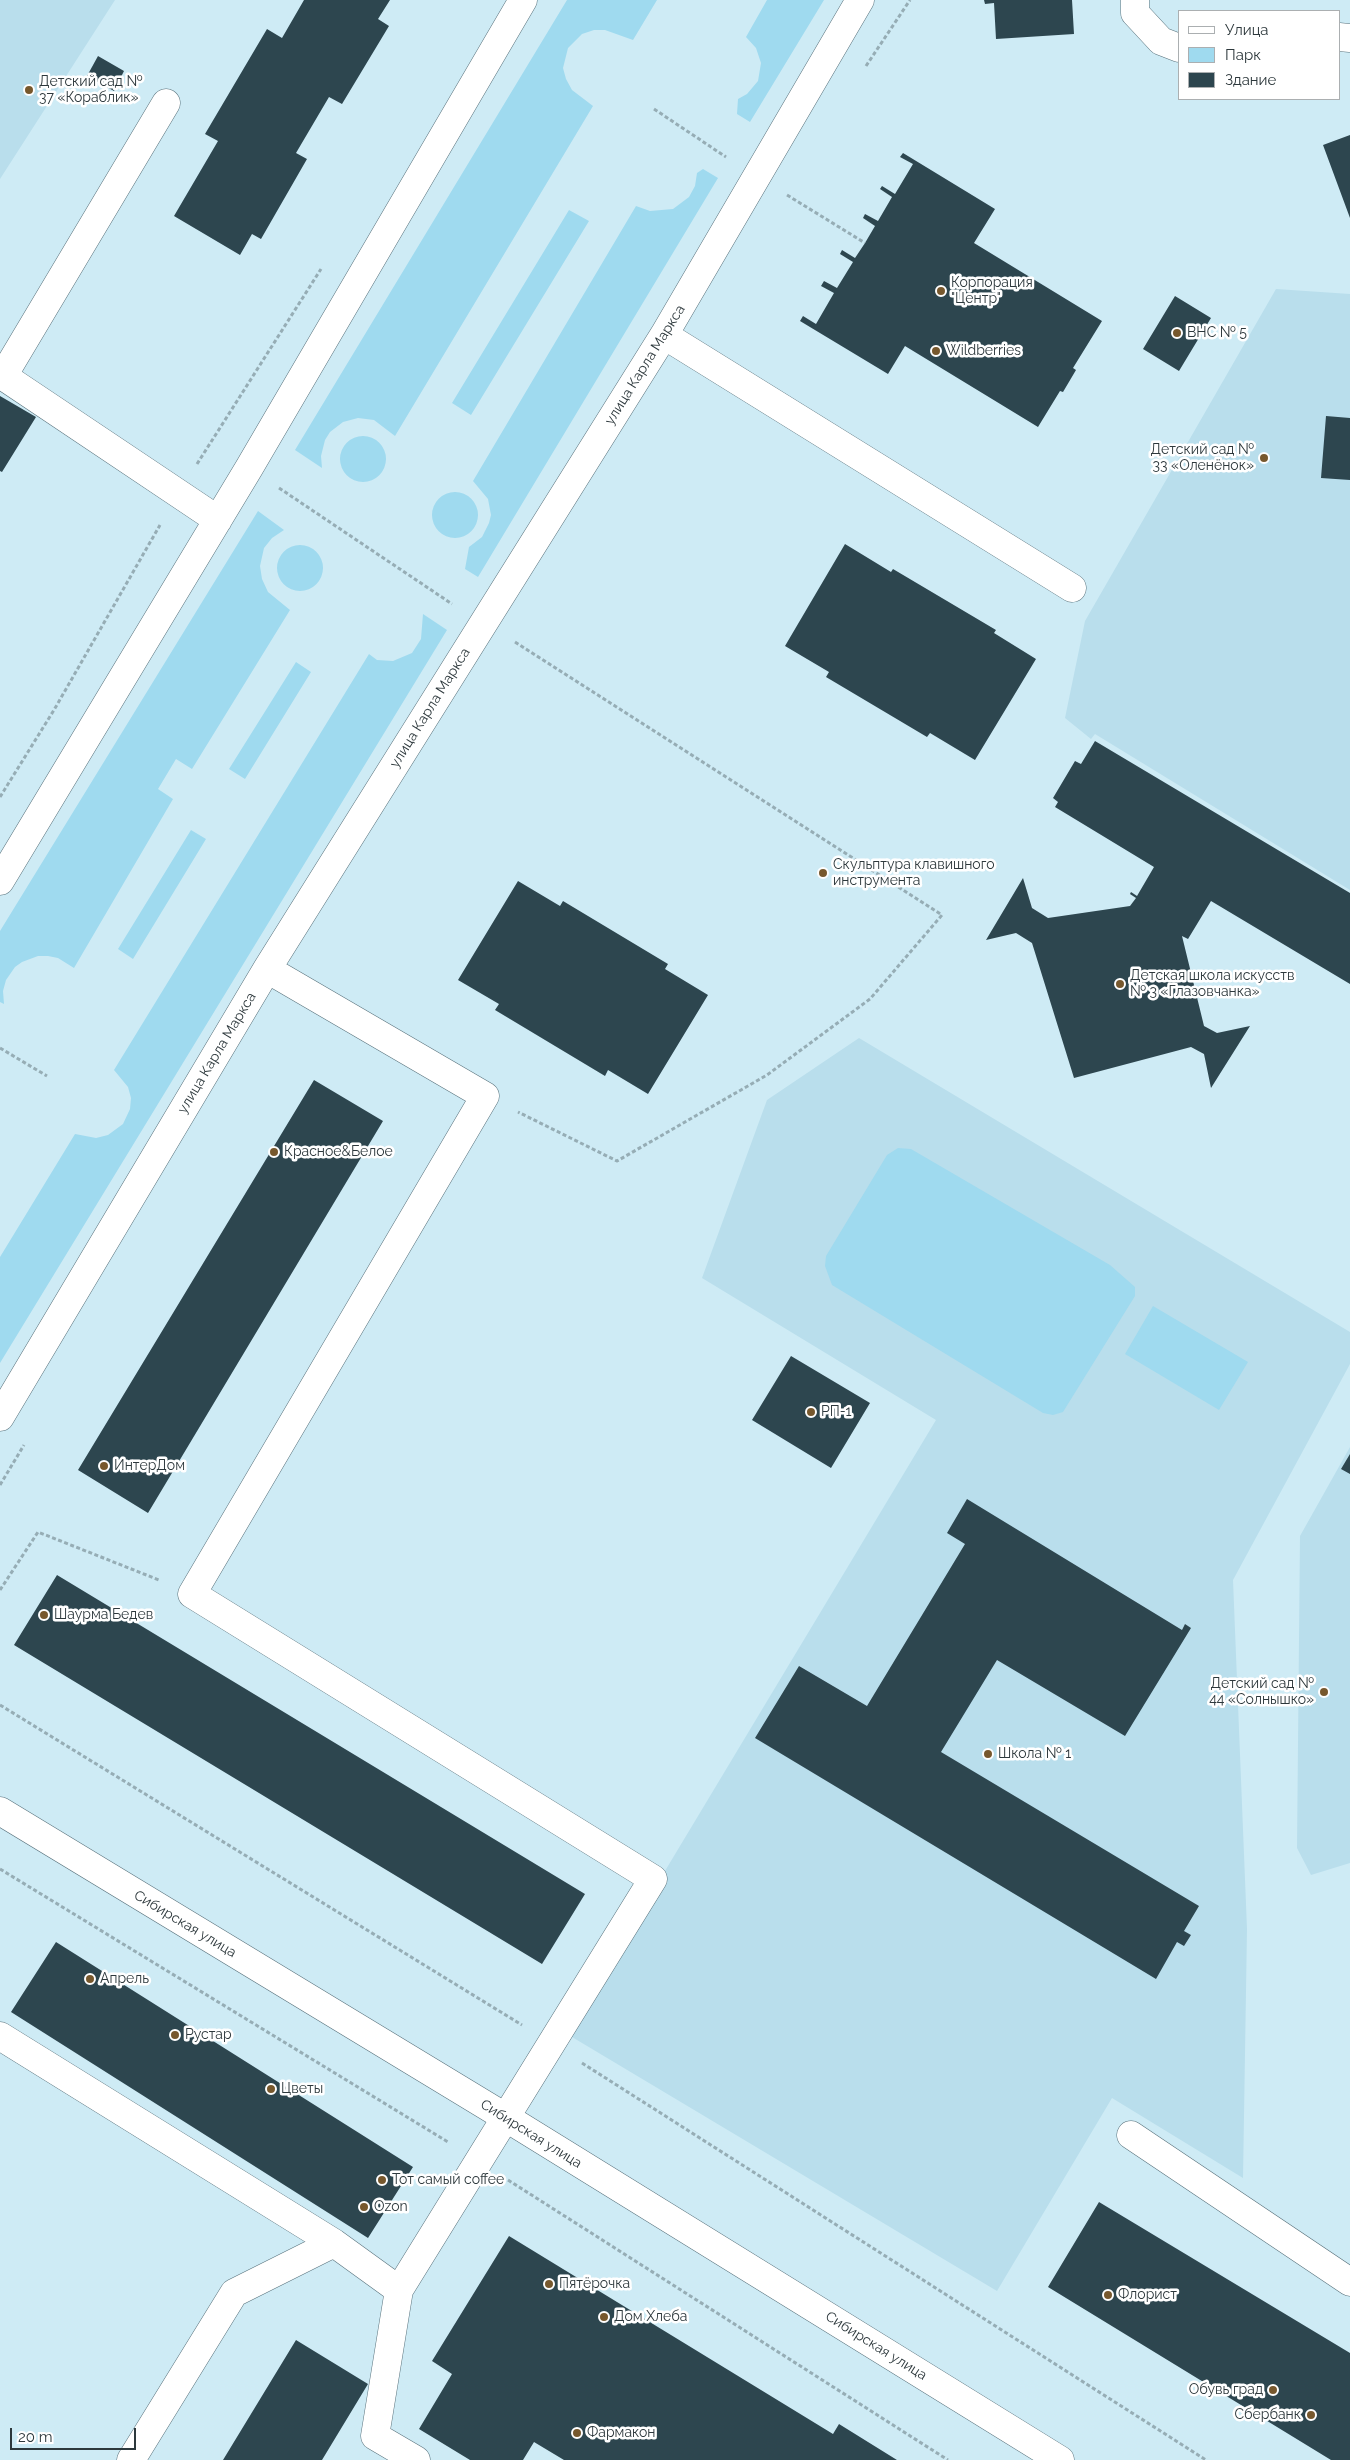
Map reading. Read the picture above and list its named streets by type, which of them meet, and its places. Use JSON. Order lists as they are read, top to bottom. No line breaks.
{"streets":{"street":["улица Карла Маркса","Сибирская улица"]},"places":["Детский сад № 37 «Кораблик»","Корпорация \"Центр\"","ВНС № 5","Wildberries","Детский сад № 33 «Оленёнок»","Скульптура клавишного инструмента","Детская школа искусств № 3 «Глазовчанка»","Красное&Белое","РП-1","ИнтерДом","Шаурма Бедев","Детский сад № 44 «Солнышко»","Школа № 1","Апрель","Рустар","Цветы","Тот самый coffee","Ozon","Пятёрочка","Флорист","Дом Хлеба","Обувь град","Сбербанк","Фармакон"],"legend":["Улица","Парк","Здание"],"scale_bar":"20 m"}
